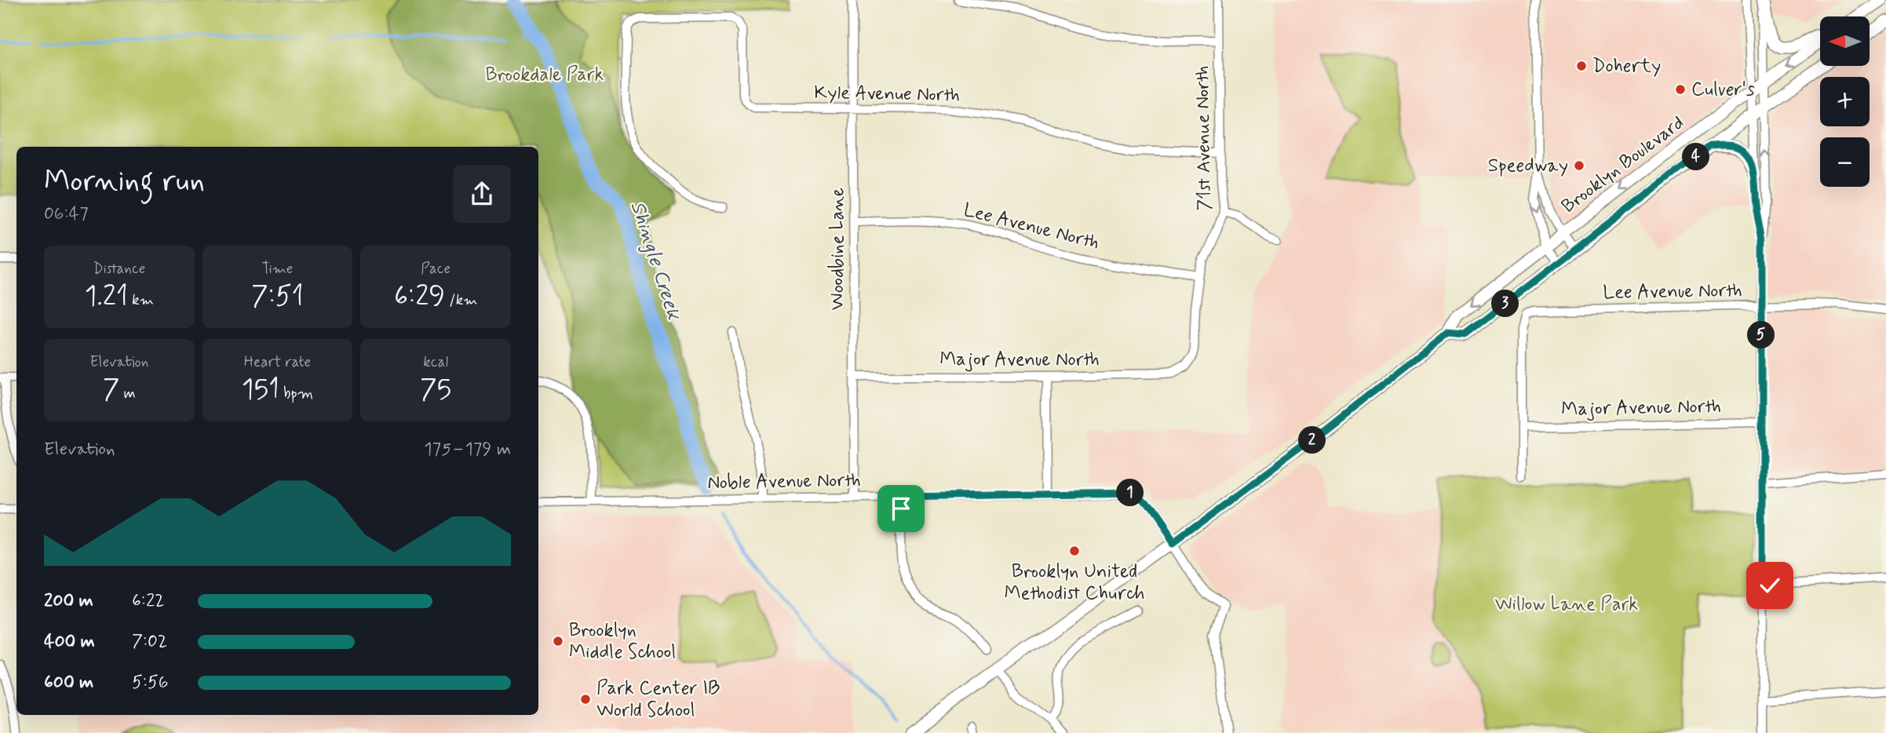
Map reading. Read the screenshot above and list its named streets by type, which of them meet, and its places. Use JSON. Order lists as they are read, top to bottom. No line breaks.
{"streets":{"main road":["Brooklyn Boulevard"],"street":["Kyle Avenue North","71st Avenue North","Lee Avenue North","Woodbine Lane","Major Avenue North","Noble Avenue North"]},"crossings":[["Kyle Avenue North","71st Avenue North"],["Kyle Avenue North","Woodbine Lane"],["71st Avenue North","Lee Avenue North"],["71st Avenue North","Major Avenue North"],["Brooklyn Boulevard","Noble Avenue North"],["Lee Avenue North","Woodbine Lane"],["Lee Avenue North","Major Avenue North"],["Woodbine Lane","Major Avenue North"],["Woodbine Lane","Noble Avenue North"]],"water":["Shingle Creek"],"parks":["Brookdale Park","Willow Lane Park"],"places":["Doherty","Culver's","Speedway","Brooklyn United Methodist Church","Brooklyn Middle School","Park Center IB World School"],"north":"left","page":{"map_buttons":["+","−"],"pins":["4","3","5","2","1"],"heading":["Morning run","06:47"],"stats":[["Distance","1.21 km"],["Time","7:51"],["Pace","6:29 /km"],["Elevation","7 m"],["Heart rate","151 bpm"],["kcal","75"]],"chart":["Elevation","175–179 m"],"list":[{"name":"200 m","note":"6:22"},{"name":"400 m","note":"7:02"},{"name":"600 m","note":"5:56"}]}}
